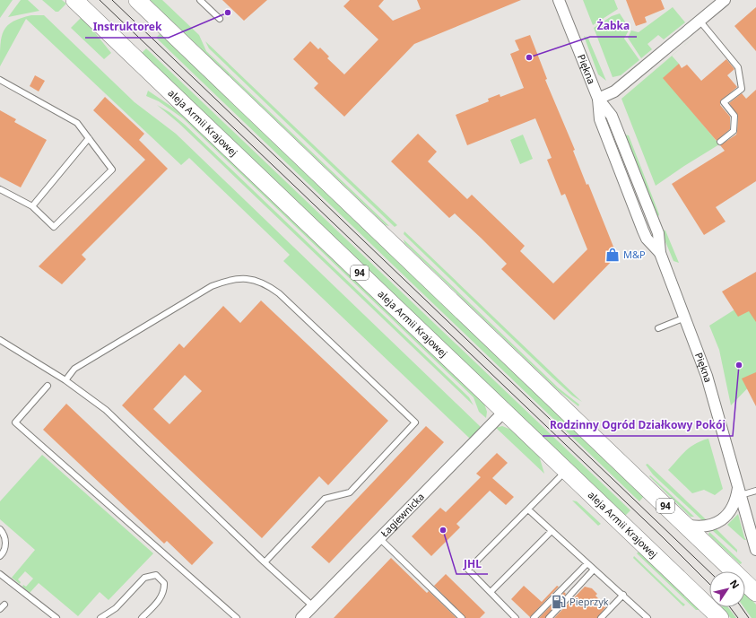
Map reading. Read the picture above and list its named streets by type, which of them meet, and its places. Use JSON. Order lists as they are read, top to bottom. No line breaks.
{"streets":{"main road":["aleja Armii Krajowej","94"],"street":["Piękna","Łagiewnicka"]},"crossings":[["aleja Armii Krajowej","Łagiewnicka"]],"places":{"other":["Instruktorek","Żabka","Rodzinny Ogród Działkowy Pokój","JHL"],"shop":["M&P"],"fuel station":["Pieprzyk"]},"north":"top right"}
